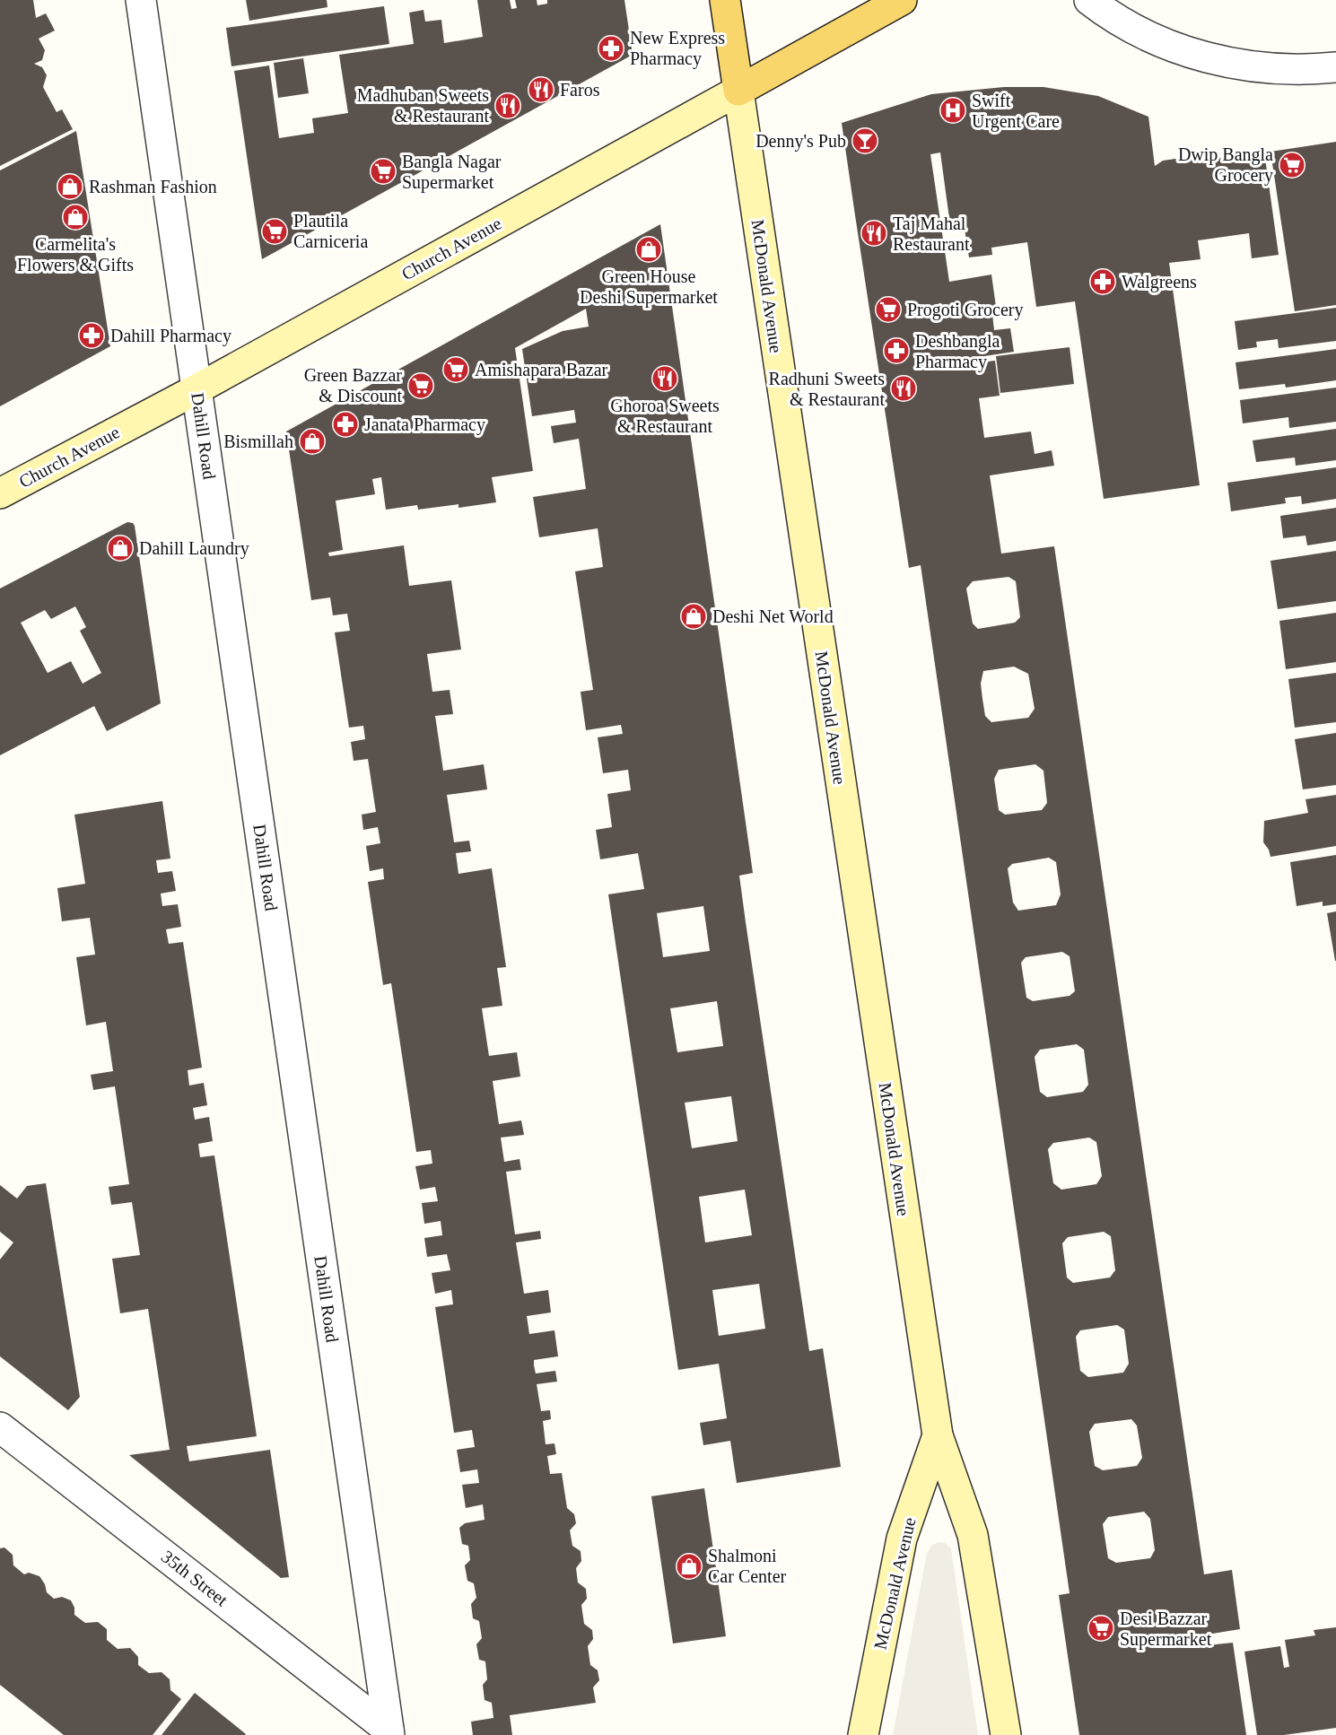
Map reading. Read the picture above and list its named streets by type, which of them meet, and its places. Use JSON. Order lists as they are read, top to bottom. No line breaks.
{"streets":{"main road":["Church Avenue","McDonald Avenue"],"street":["Dahill Road","35th Street"]},"crossings":[["Church Avenue","McDonald Avenue"],["Church Avenue","Dahill Road"],["Dahill Road","35th Street"]],"places":{"pharmacy":["New Express Pharmacy","Walgreens","Dahill Pharmacy","Deshbangla Pharmacy","Janata Pharmacy"],"restaurant":["Faros","Madhuban Sweets & Restaurant","Taj Mahal Restaurant","Ghoroa Sweets & Restaurant","Radhuni Sweets & Restaurant"],"hospital":["Swift Urgent Care"],"bar":["Denny's Pub"],"supermarket":["Dwip Bangla Grocery","Bangla Nagar Supermarket","Plautila Carniceria","Progoti Grocery","Amishapara Bazar","Green Bazzar & Discount","Desi Bazzar Supermarket"],"shop":["Rashman Fashion","Carmelita's Flowers & Gifts","Green House Deshi Supermarket","Bismillah","Dahill Laundry","Deshi Net World","Shalmoni Car Center"]}}
